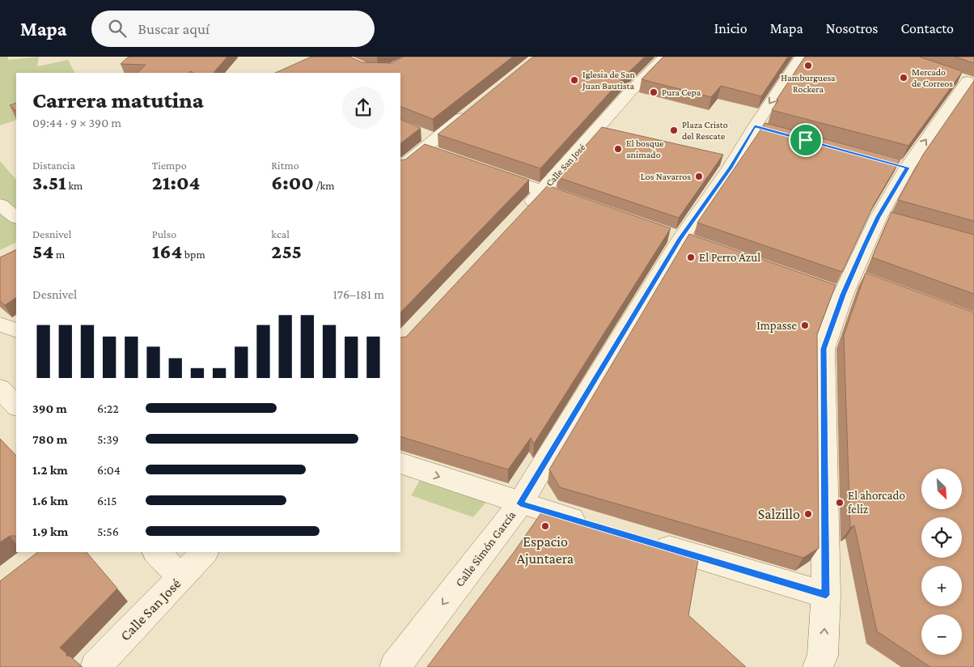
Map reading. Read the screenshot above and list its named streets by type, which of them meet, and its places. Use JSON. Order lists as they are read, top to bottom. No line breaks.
{"streets":{"street":["Calle San José","Calle Simón García"]},"places":["Hamburguesa Rockera","Mercado de Correos","Iglesia de San Juan Bautista","Pura Cepa","Plaza Cristo del Rescate","El bosque animado","Los Navarros","El Perro Azul","Impasse","El ahorcado feliz","Salzillo","Espacio Ajuntaera"],"north":"bottom right","page":{"header":"Mapa","search":"Buscar aquí","nav":["Inicio","Mapa","Nosotros","Contacto"],"heading":["Carrera matutina","09:44 · 9 × 390 m"],"stats":[["Distancia","3.51 km"],["Tiempo","21:04"],["Ritmo","6:00 /km"],["Desnivel","54 m"],["Pulso","164 bpm"],["kcal","255"]],"chart":["Desnivel","176–181 m"],"list":[{"name":"390 m","note":"6:22"},{"name":"780 m","note":"5:39"},{"name":"1.2 km","note":"6:04"},{"name":"1.6 km","note":"6:15"},{"name":"1.9 km","note":"5:56"}],"map_buttons":["+","−"]}}
